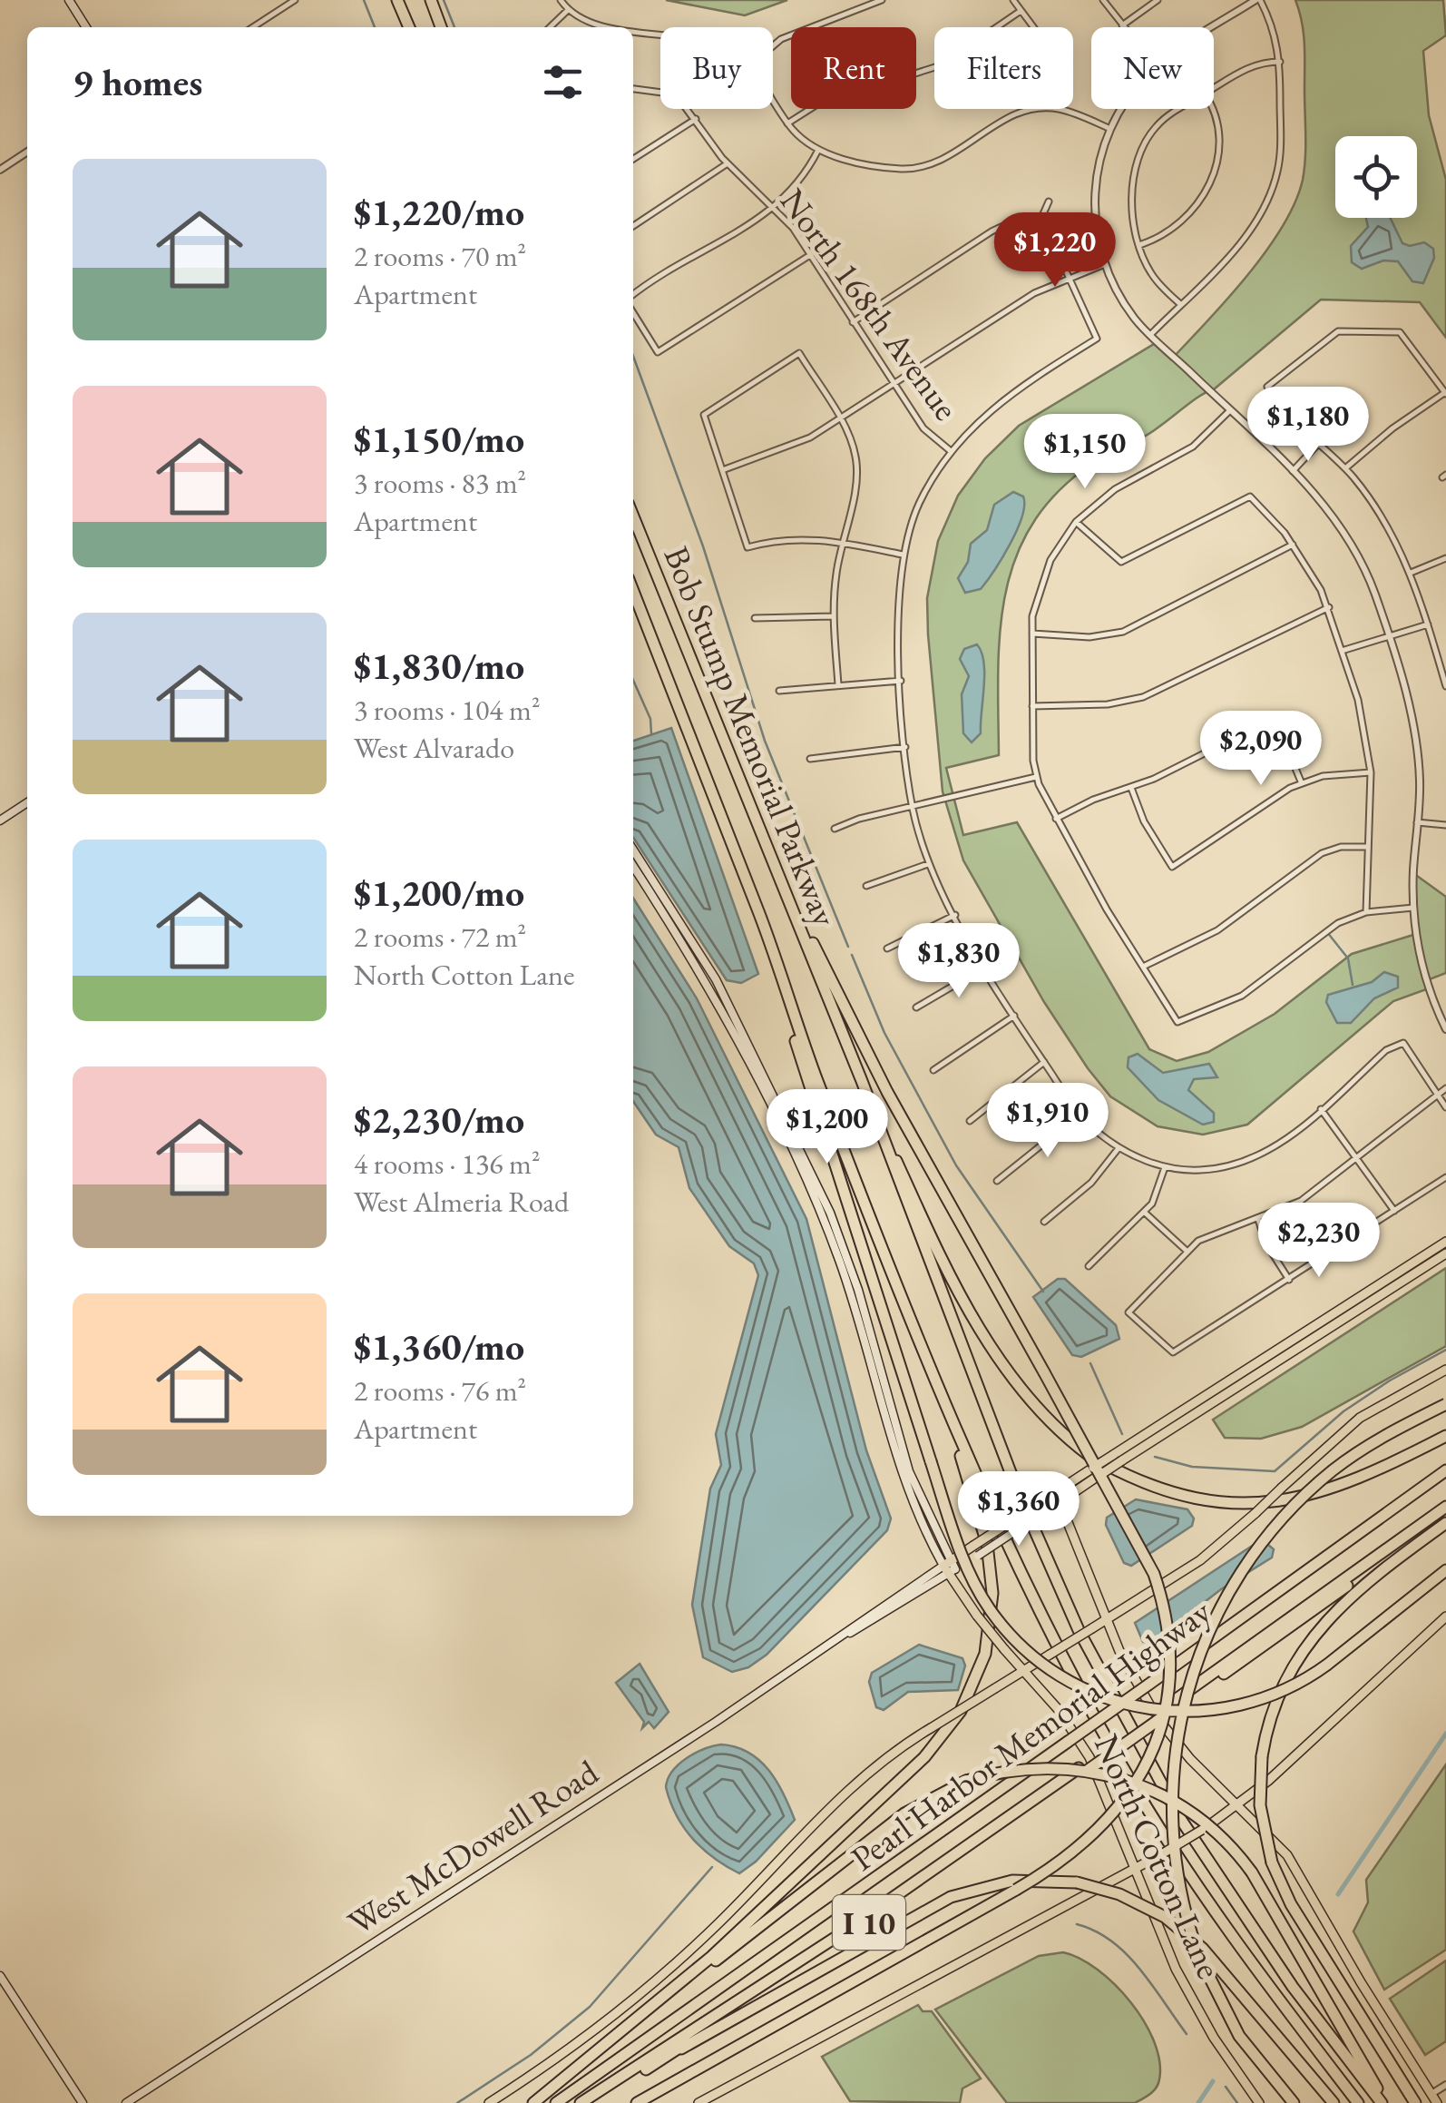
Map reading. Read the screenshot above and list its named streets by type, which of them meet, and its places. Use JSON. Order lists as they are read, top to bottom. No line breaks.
{"streets":{"highway":["Bob Stump Memorial Parkway","Pearl Harbor Memorial Highway","I 10"],"main road":["West McDowell Road","North Cotton Lane"],"street":["North 168th Avenue"]},"crossings":[["West McDowell Road","North Cotton Lane"]],"page":{"chip":["Buy","Rent","Filters","New"],"heading":"9 homes","list":[{"name":"$1,220/mo","note":"2 rooms · 70 m² · Apartment"},{"name":"$1,150/mo","note":"3 rooms · 83 m² · Apartment"},{"name":"$1,830/mo","note":"3 rooms · 104 m² · West Alvarado"},{"name":"$1,200/mo","note":"2 rooms · 72 m² · North Cotton Lane"},{"name":"$2,230/mo","note":"4 rooms · 136 m² · West Almeria Road"},{"name":"$1,360/mo","note":"2 rooms · 76 m² · Apartment"}],"price":["$1,220","$1,180","$1,150","$2,090","$1,830","$1,910","$1,200","$2,230","$1,360"]}}
